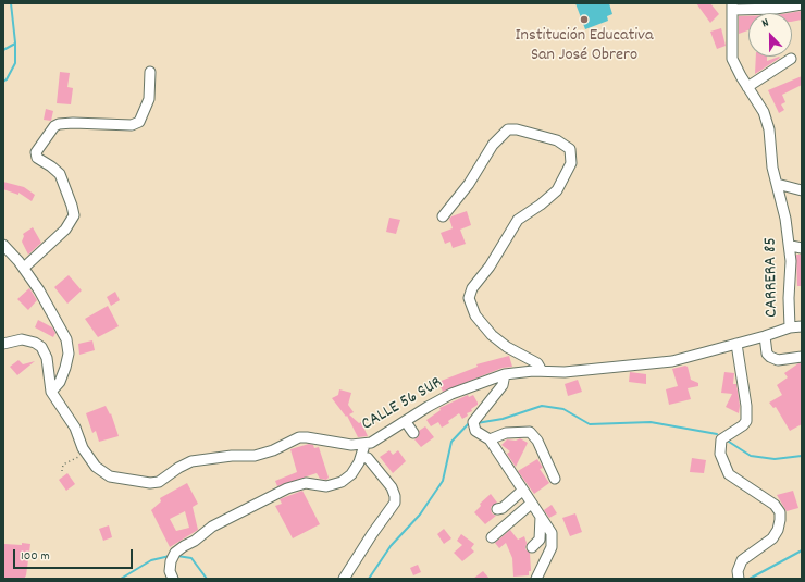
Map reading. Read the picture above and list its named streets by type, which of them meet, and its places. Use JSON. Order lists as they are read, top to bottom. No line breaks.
{"streets":{"street":["CARRERA 85","CALLE 56 SUR"]},"crossings":[["CARRERA 85","CALLE 56 SUR"]],"places":["Institución Educativa San José Obrero"],"scale_bar":"100 m","north":"top"}
